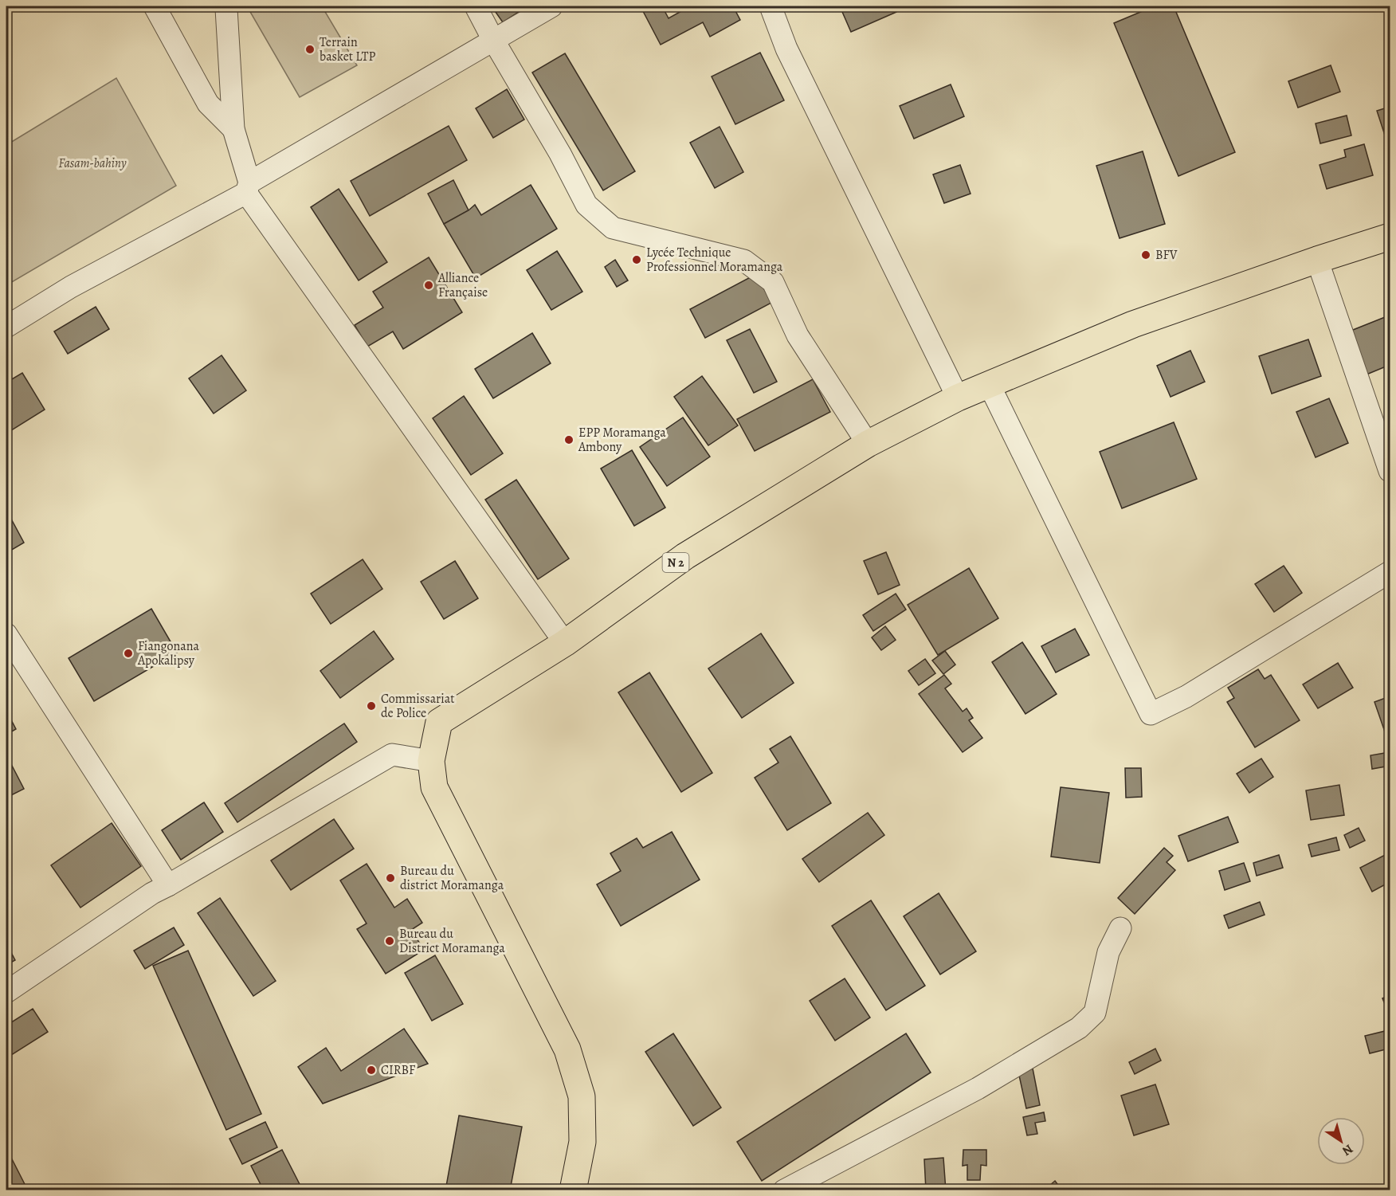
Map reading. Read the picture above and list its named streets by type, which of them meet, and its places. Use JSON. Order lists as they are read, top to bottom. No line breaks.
{"streets":{"main road":["N 2"]},"parks":["Fasam-bahiny"],"places":["Terrain basket LTP","BFV","Lycée Technique Professionnel Moramanga","Alliance Française","EPP Moramanga Ambony","Fiangonana Apokalipsy","Commissariat de Police","Bureau du district Moramanga","Bureau du District Moramanga","CIRBF"],"north":"bottom right"}
